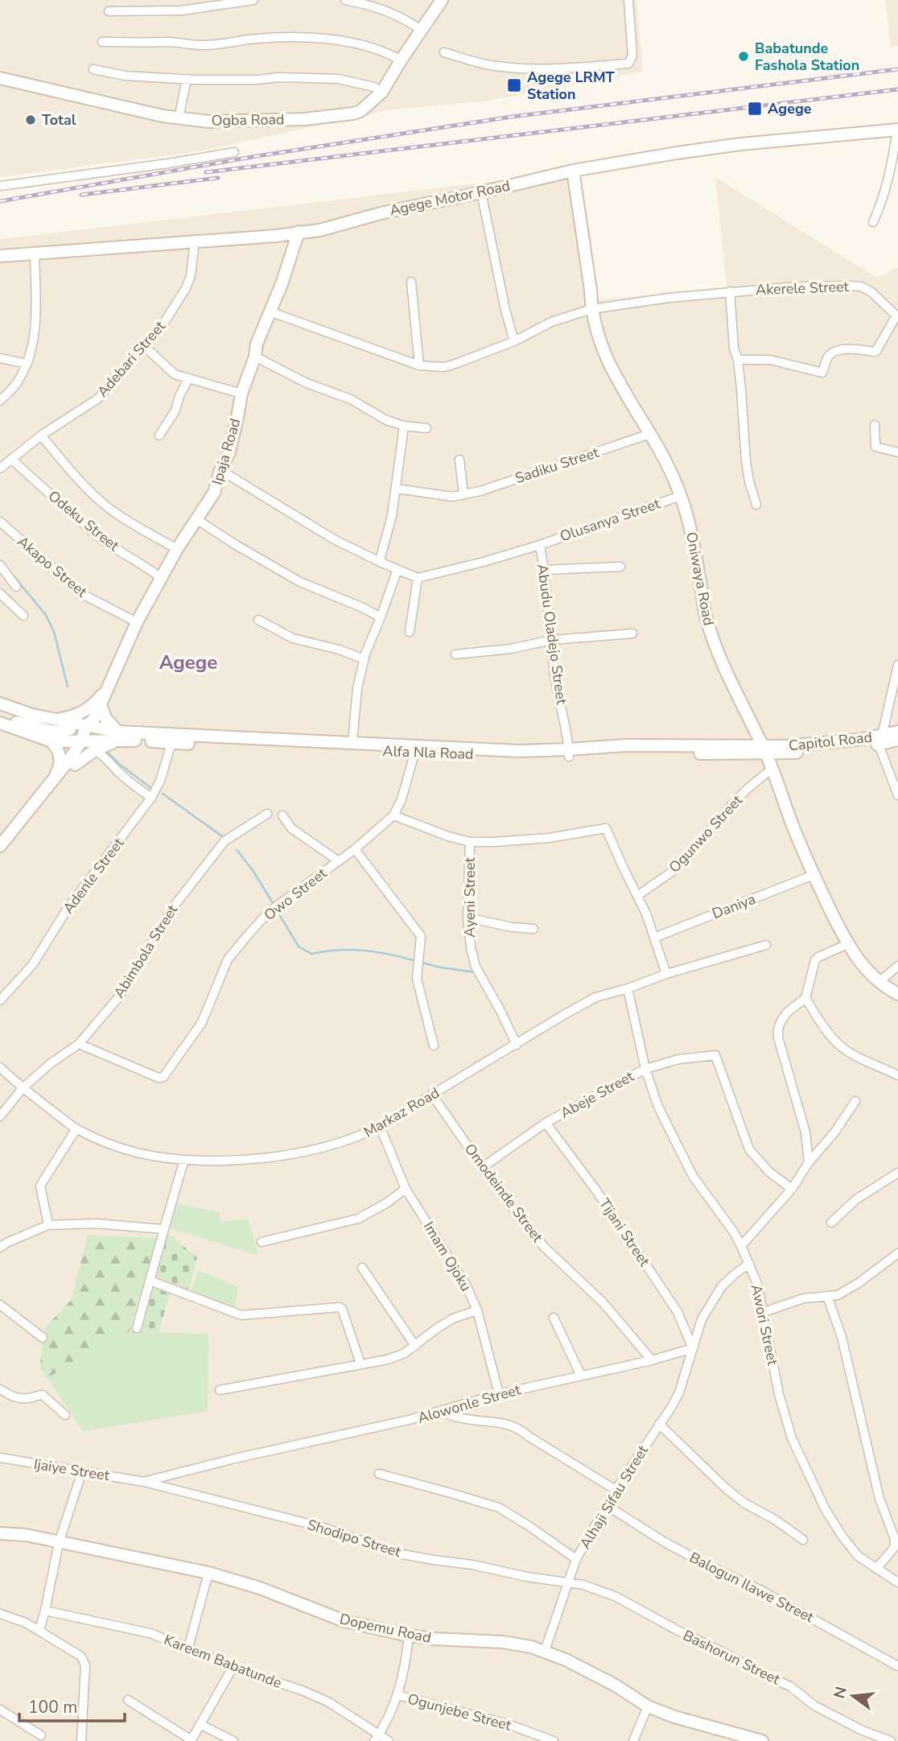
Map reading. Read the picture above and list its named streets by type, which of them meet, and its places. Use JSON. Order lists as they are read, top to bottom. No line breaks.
{"streets":{"main road":["Ogba Road","Agege Motor Road","Ipaja Road","Oniwaya Road","Capitol Road","Alfa Nla Road","Dopemu Road"],"street":["Akerele Street","Adebari Street","Sadiku Street","Olusanya Street","Odeku Street","Akapo Street","Abudu Oladejo Street","Ogunwo Street","Adenle Street","Owo Street","Ayeni Street","Daniya","Abimbola Street","Abeje Street","Markaz Road","Omodeinde Street","Tijani Street","Imam Ojoku","Awori Street","Alowonle Street","Ijaiye Street","Alhaji Sifau Street","Shodipo Street","Balogun Ilawe Street","Bashorun Street","Kareem Babatunde","Ogunjebe Street"]},"crossings":[["Agege Motor Road","Adebari Street"],["Agege Motor Road","Ipaja Road"],["Agege Motor Road","Oniwaya Road"],["Akerele Street","Ipaja Road"],["Akerele Street","Oniwaya Road"],["Adebari Street","Odeku Street"],["Ipaja Road","Odeku Street"],["Ipaja Road","Akapo Street"],["Ipaja Road","Alfa Nla Road"],["Sadiku Street","Oniwaya Road"],["Olusanya Street","Oniwaya Road"],["Olusanya Street","Abudu Oladejo Street"],["Oniwaya Road","Capitol Road"],["Oniwaya Road","Alfa Nla Road"],["Oniwaya Road","Ogunwo Street"],["Oniwaya Road","Daniya"],["Abudu Oladejo Street","Alfa Nla Road"],["Capitol Road","Alfa Nla Road"],["Alfa Nla Road","Adenle Street"],["Alfa Nla Road","Owo Street"],["Owo Street","Abimbola Street"],["Ayeni Street","Markaz Road"],["Abimbola Street","Markaz Road"],["Abeje Street","Omodeinde Street"],["Abeje Street","Tijani Street"],["Abeje Street","Awori Street"],["Markaz Road","Omodeinde Street"],["Markaz Road","Imam Ojoku"],["Markaz Road","Awori Street"],["Omodeinde Street","Alowonle Street"],["Tijani Street","Alowonle Street"],["Tijani Street","Alhaji Sifau Street"],["Imam Ojoku","Alowonle Street"],["Alowonle Street","Ijaiye Street"],["Alowonle Street","Alhaji Sifau Street"],["Alowonle Street","Shodipo Street"],["Ijaiye Street","Shodipo Street"],["Alhaji Sifau Street","Shodipo Street"],["Alhaji Sifau Street","Balogun Ilawe Street"],["Alhaji Sifau Street","Dopemu Road"],["Alhaji Sifau Street","Bashorun Street"],["Shodipo Street","Bashorun Street"]],"districts":["Agege"],"places":{"other":["Babatunde Fashola Station","Total"],"transit":["Agege LRMT Station","Agege"]},"scale_bar":"100 m","north":"left"}
